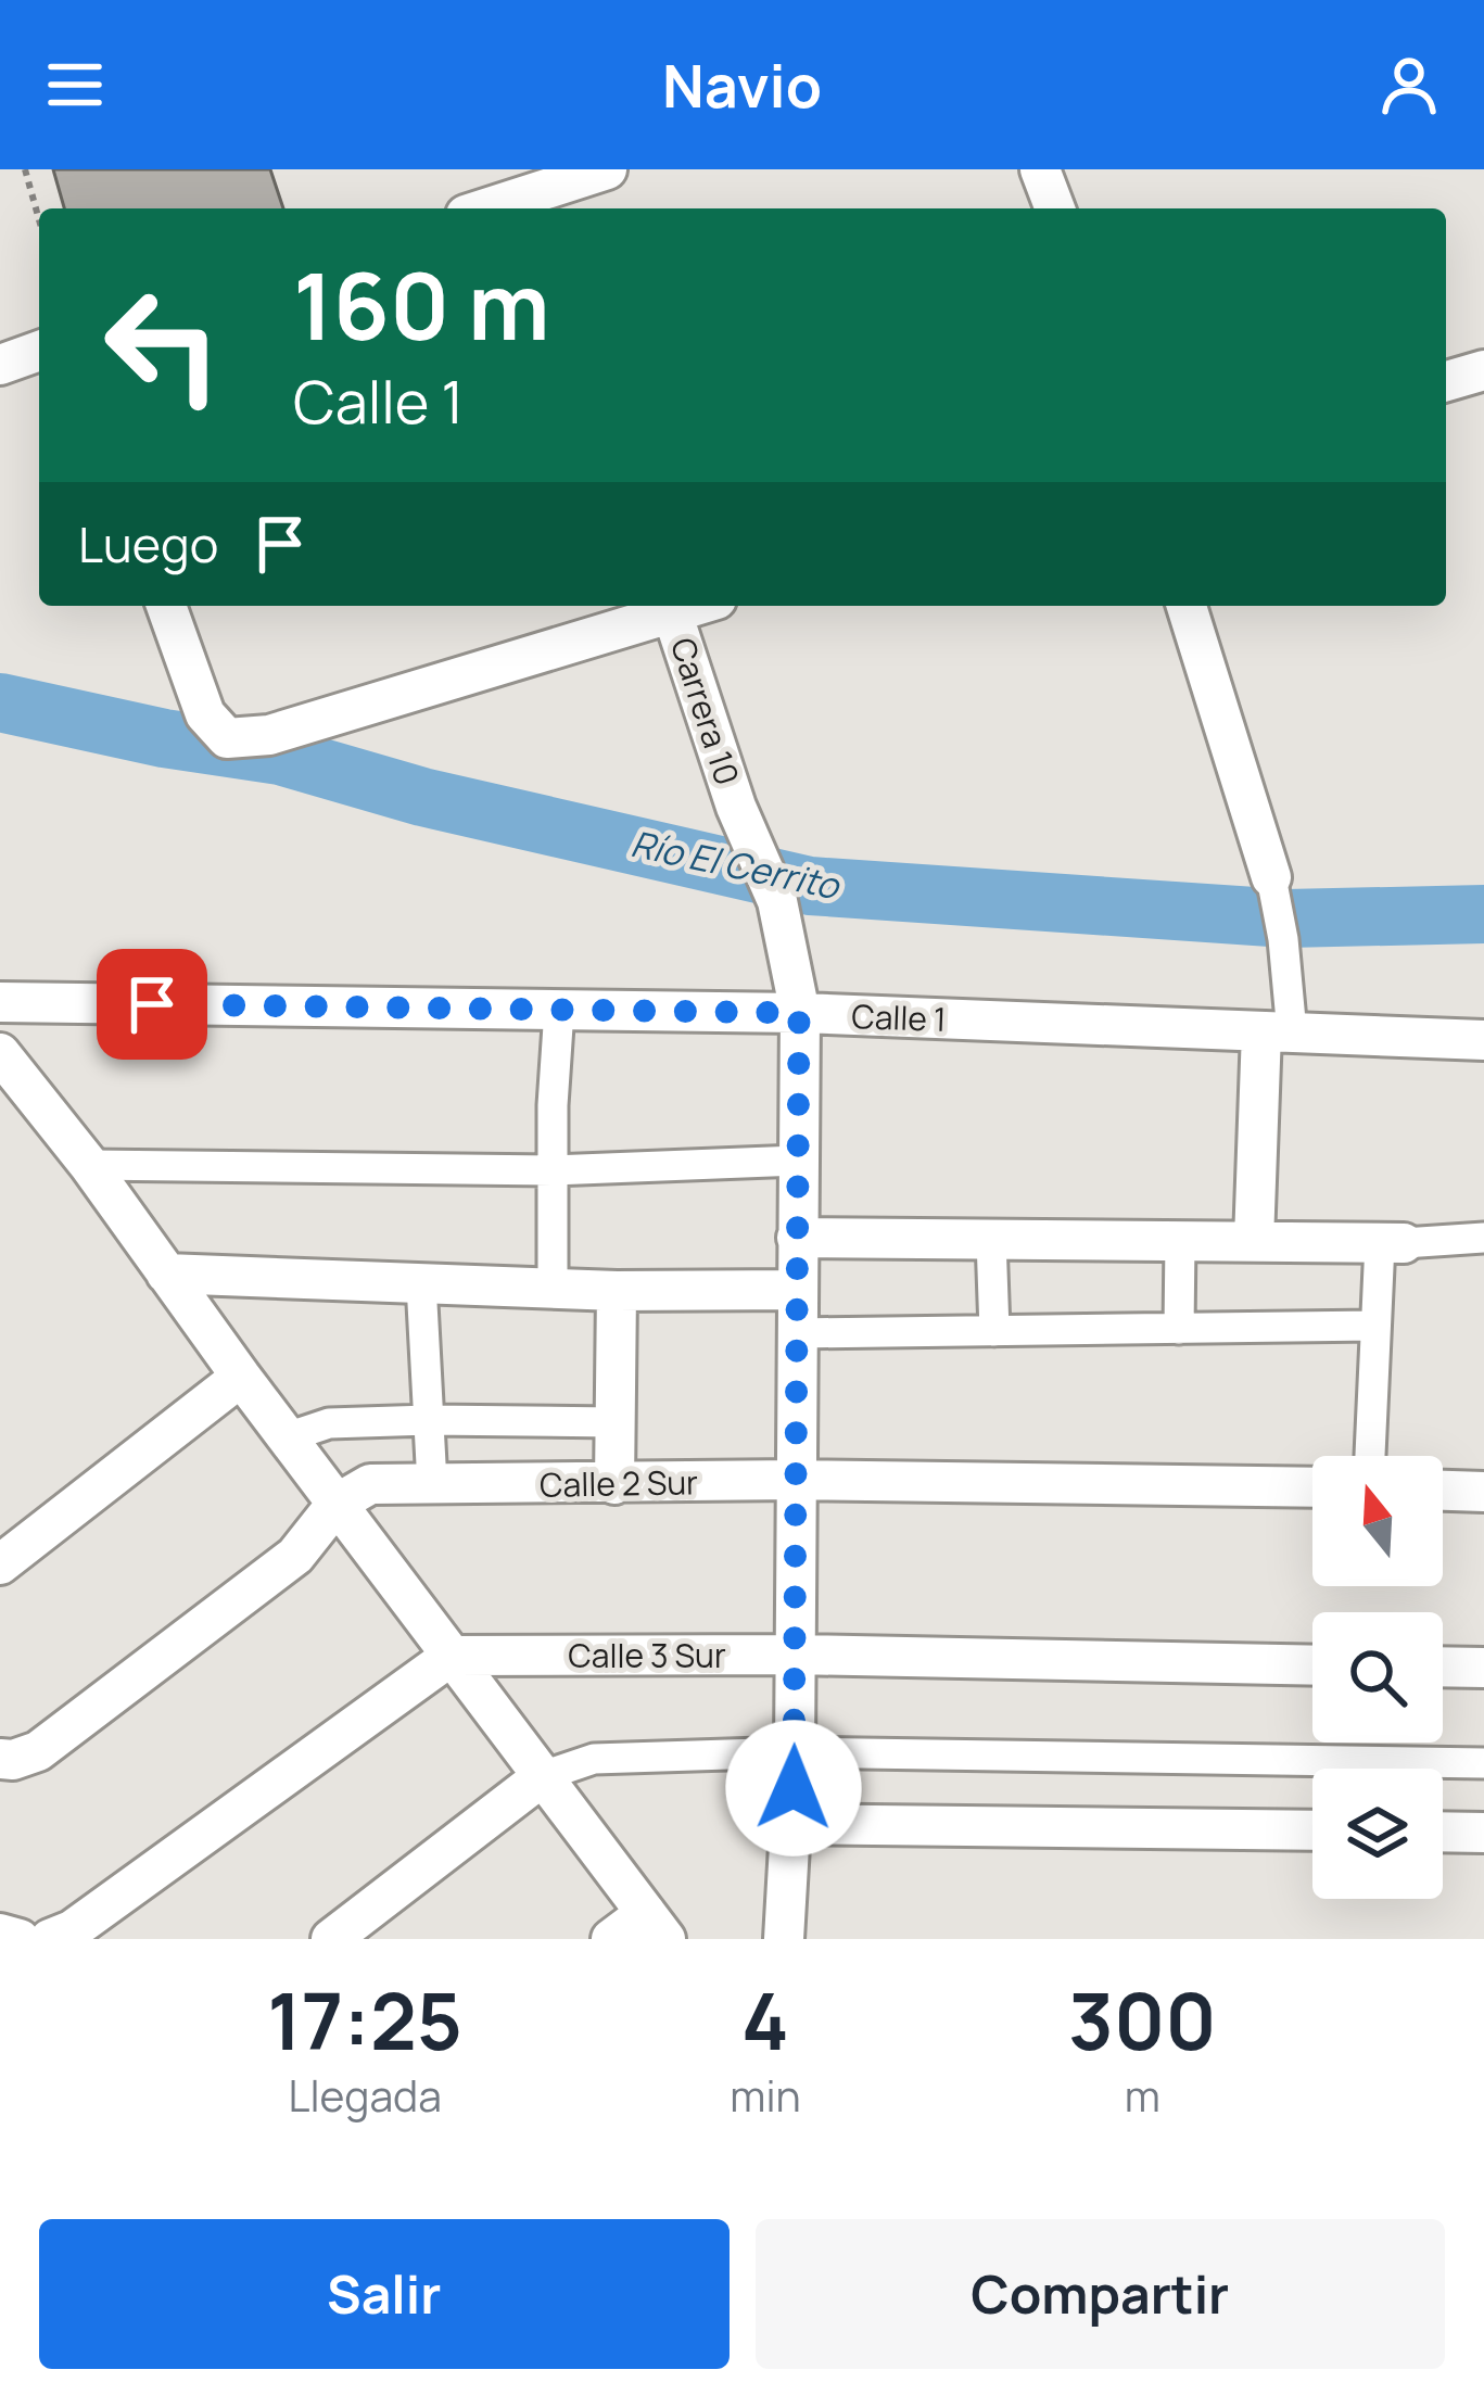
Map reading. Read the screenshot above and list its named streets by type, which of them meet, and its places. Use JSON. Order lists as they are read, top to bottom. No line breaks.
{"streets":{"street":["Carrera 10","Calle 1","Calle 2 Sur","Calle 3 Sur"]},"crossings":[["Carrera 10","Calle 1"],["Carrera 10","Calle 2 Sur"],["Carrera 10","Calle 3 Sur"]],"water":["Río El Cerrito"],"north":"top","page":{"header":"Navio","turn":["160 m","Calle 1"],"then":"Luego","eta":["17:25","Llegada","4","min","300","m"],"buttons":["Salir","Compartir"]}}
